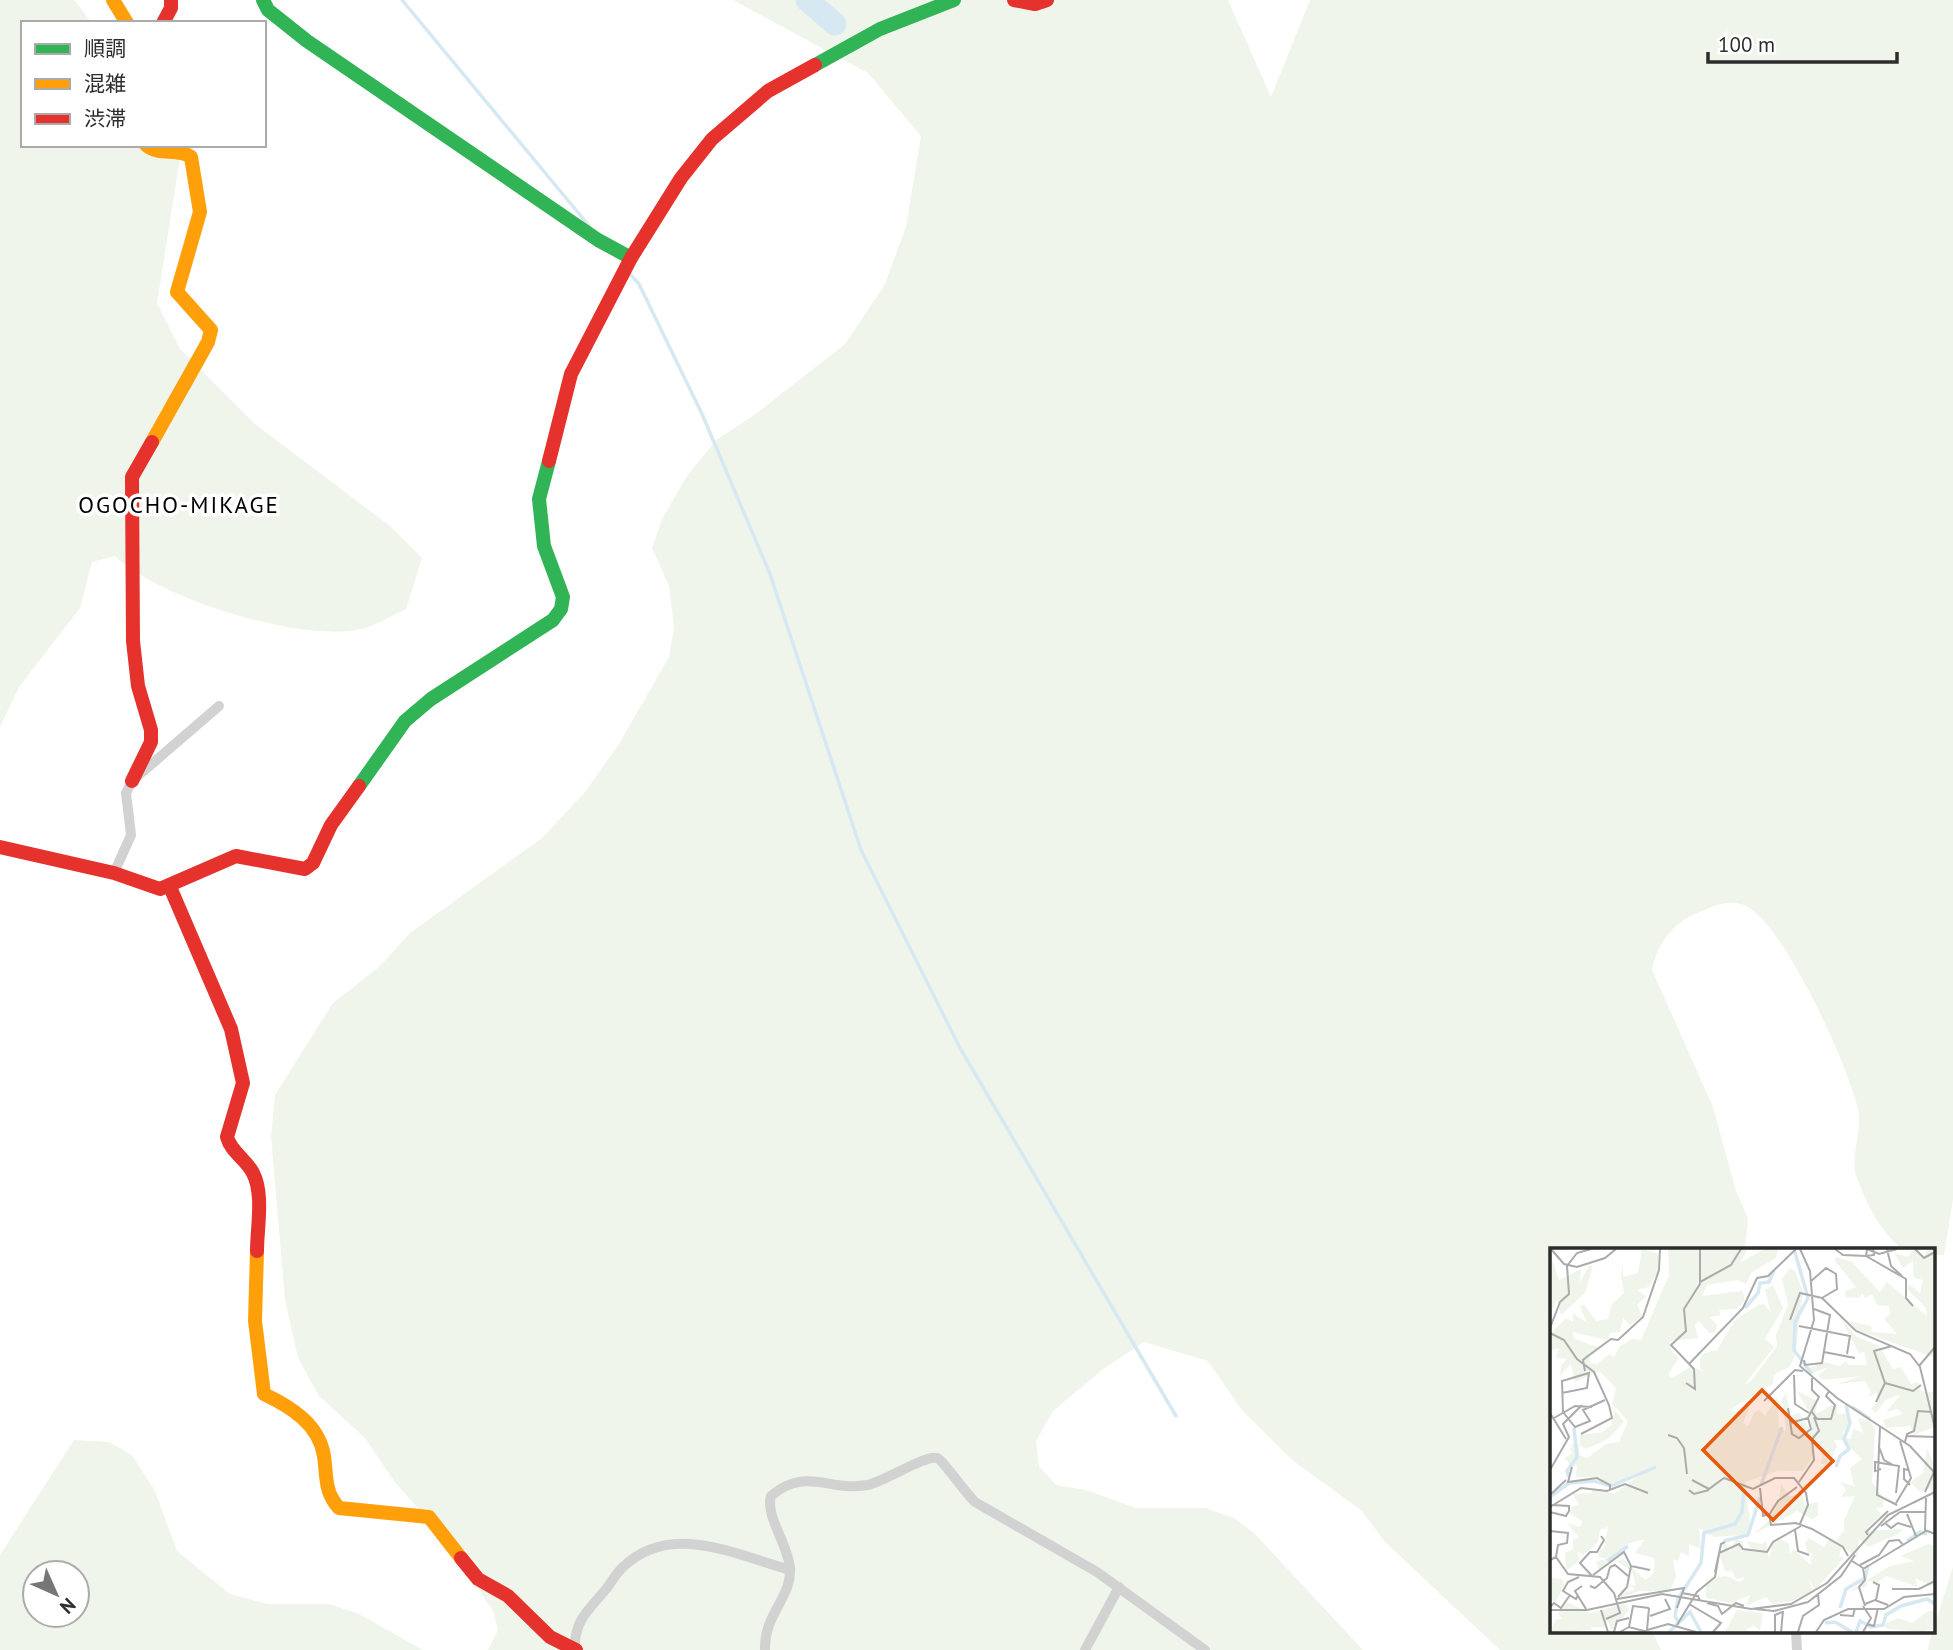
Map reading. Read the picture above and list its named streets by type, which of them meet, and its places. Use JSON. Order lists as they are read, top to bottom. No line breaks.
{"districts":["OGOCHO-MIKAGE"],"legend":["順調","混雑","渋滞"],"scale_bar":"100 m","north":"bottom right"}
